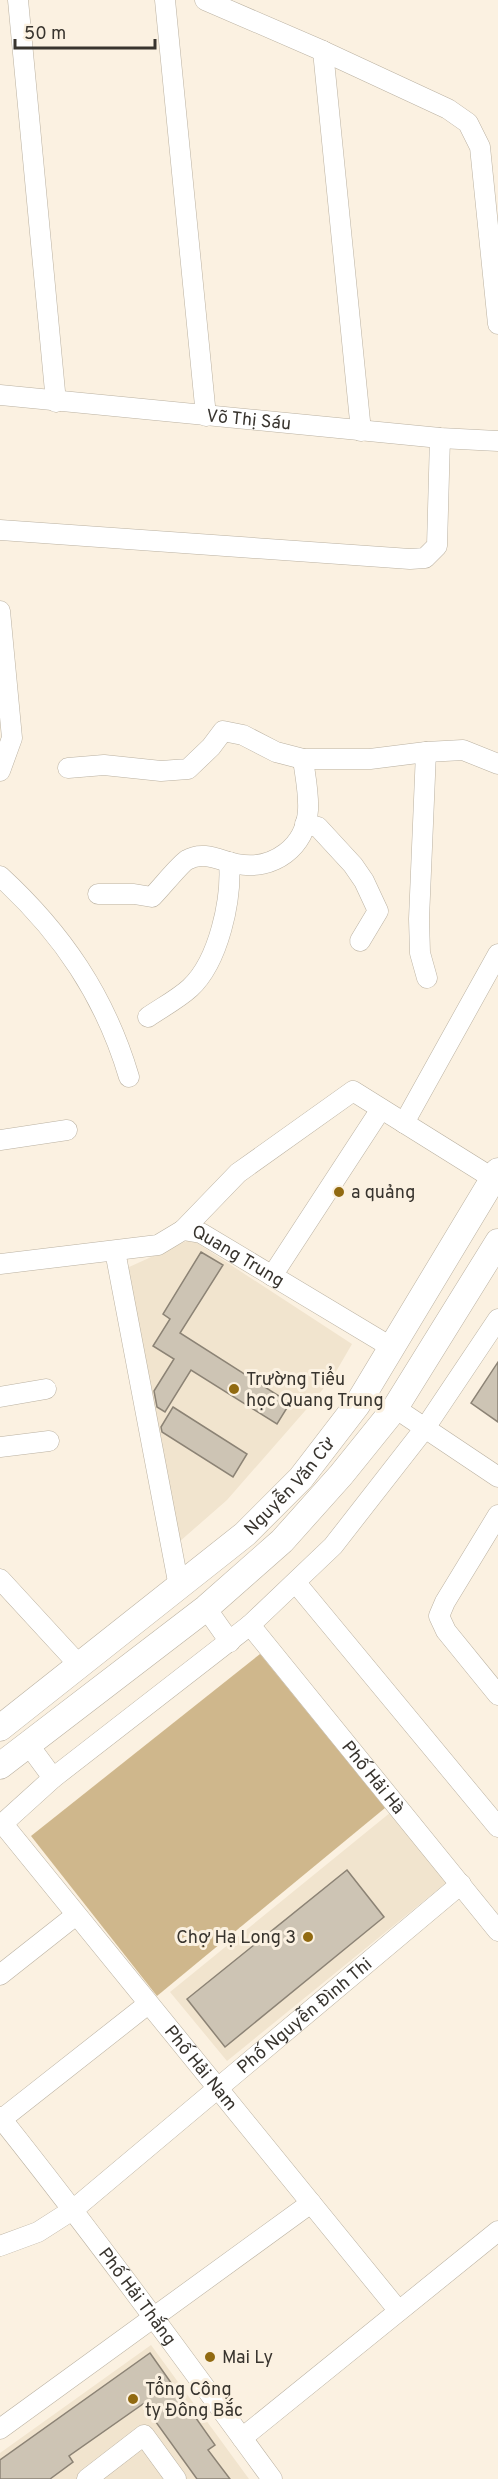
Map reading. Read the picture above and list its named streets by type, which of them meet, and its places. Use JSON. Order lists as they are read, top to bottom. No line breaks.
{"streets":{"main road":["Nguyễn Văn Cừ"],"street":["Võ Thị Sáu","Quang Trung","Phố Hải Hà","Phố Nguyễn Đình Thi","Phố Hải Nam","Phố Hải Thắng"]},"crossings":[["Quang Trung","Nguyễn Văn Cừ"],["Phố Hải Hà","Phố Nguyễn Đình Thi"],["Phố Nguyễn Đình Thi","Phố Hải Nam"],["Phố Nguyễn Đình Thi","Phố Hải Thắng"]],"places":["a quảng","Trường Tiểu học Quang Trung","Chợ Hạ Long 3","Mai Ly","Tổng Công ty Đông Bắc"],"scale_bar":"50 m"}
